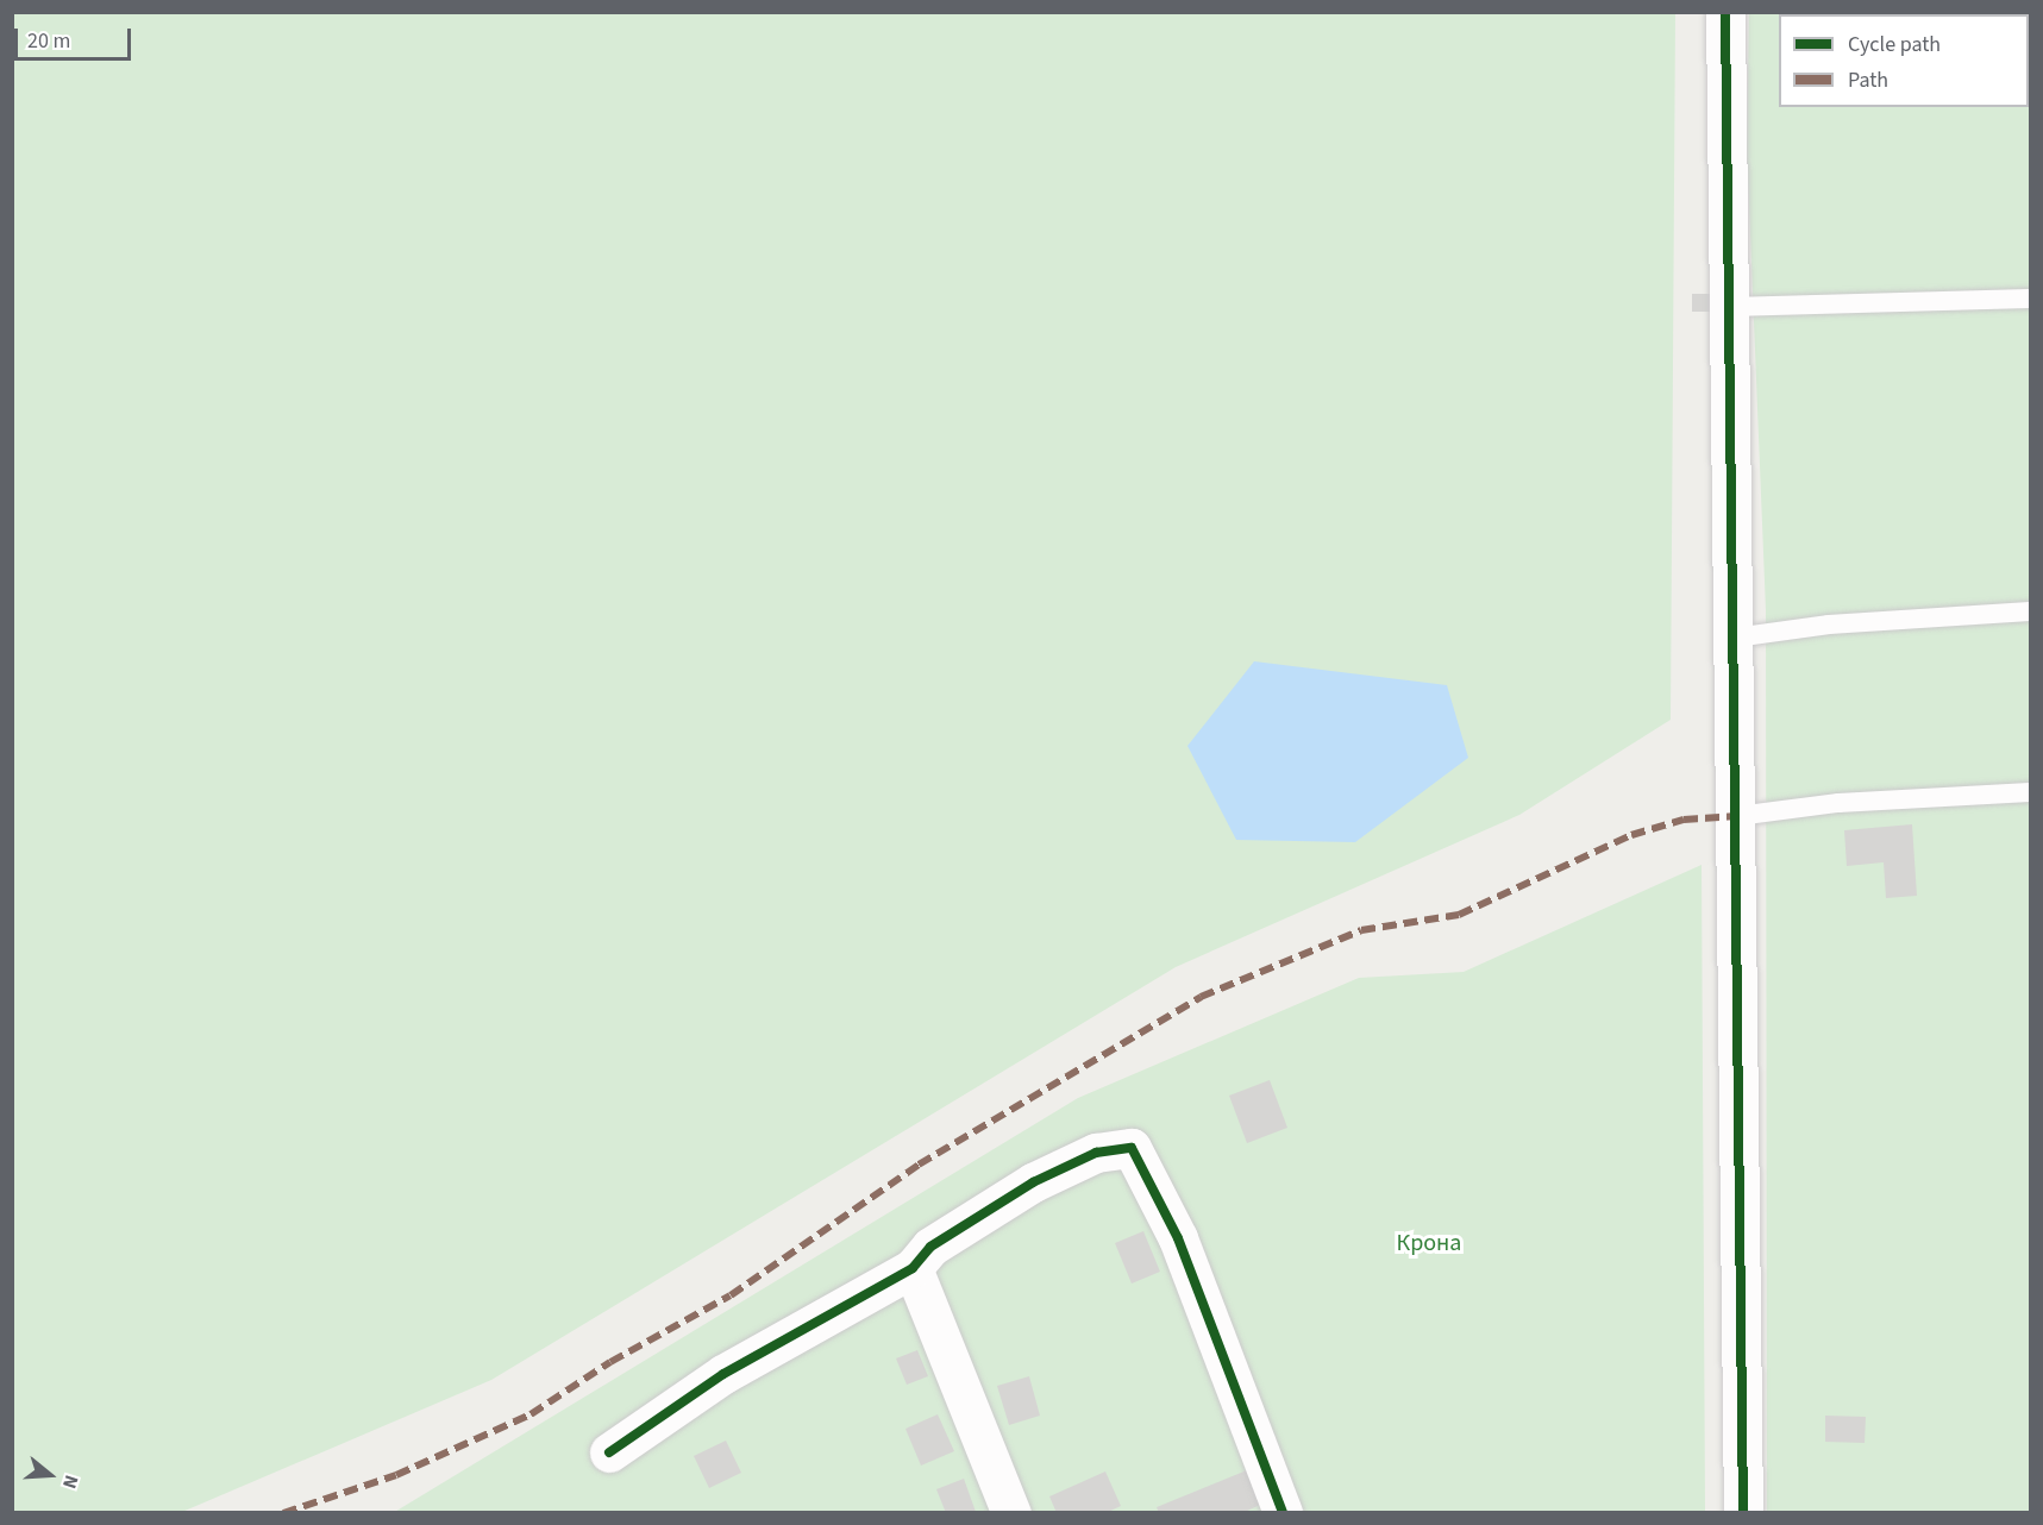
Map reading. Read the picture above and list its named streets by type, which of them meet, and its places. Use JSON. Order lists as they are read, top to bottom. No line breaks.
{"parks":["Крона"],"legend":["Cycle path","Path"],"scale_bar":"20 m","north":"right"}
